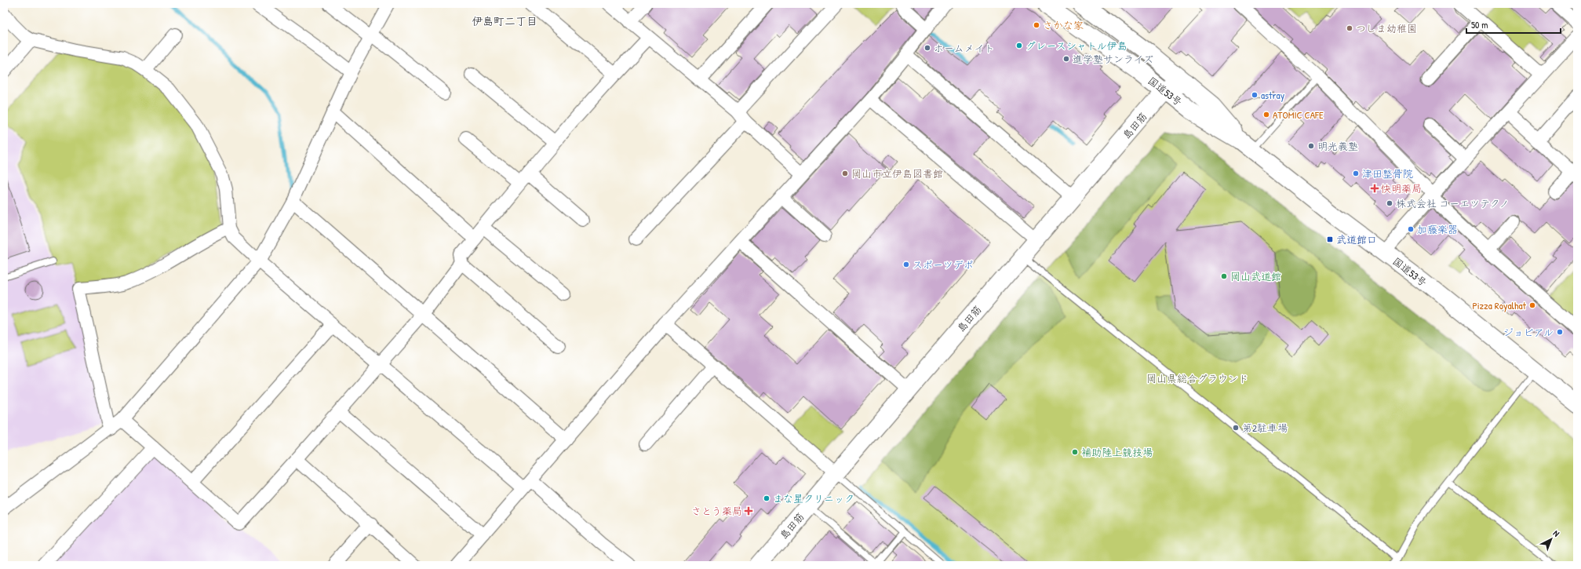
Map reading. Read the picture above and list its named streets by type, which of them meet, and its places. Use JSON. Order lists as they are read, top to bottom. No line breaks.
{"streets":{"main road":["国道53号","島田筋"]},"crossings":[["国道53号","島田筋"]],"districts":["伊島町二丁目"],"parks":["岡山県総合グラウンド"],"places":{"other":["さかな家","つしま幼稚園","グレースシャトル伊島","ホームメイト","進学塾サンライズ","astray","ATOMIC CAFE","明光義塾","岡山市立伊島図書館","津田整骨院","株式会社 コーエツテクノ","加藤楽器","スポーツデポ","岡山武道館","Pizza Royalhat","ジョビアル","第2駐車場","補助陸上競技場","まな星クリニック"],"health":["快明薬局","さとう薬局"],"transit":["武道館口"]},"scale_bar":"50 m","north":"top right"}
